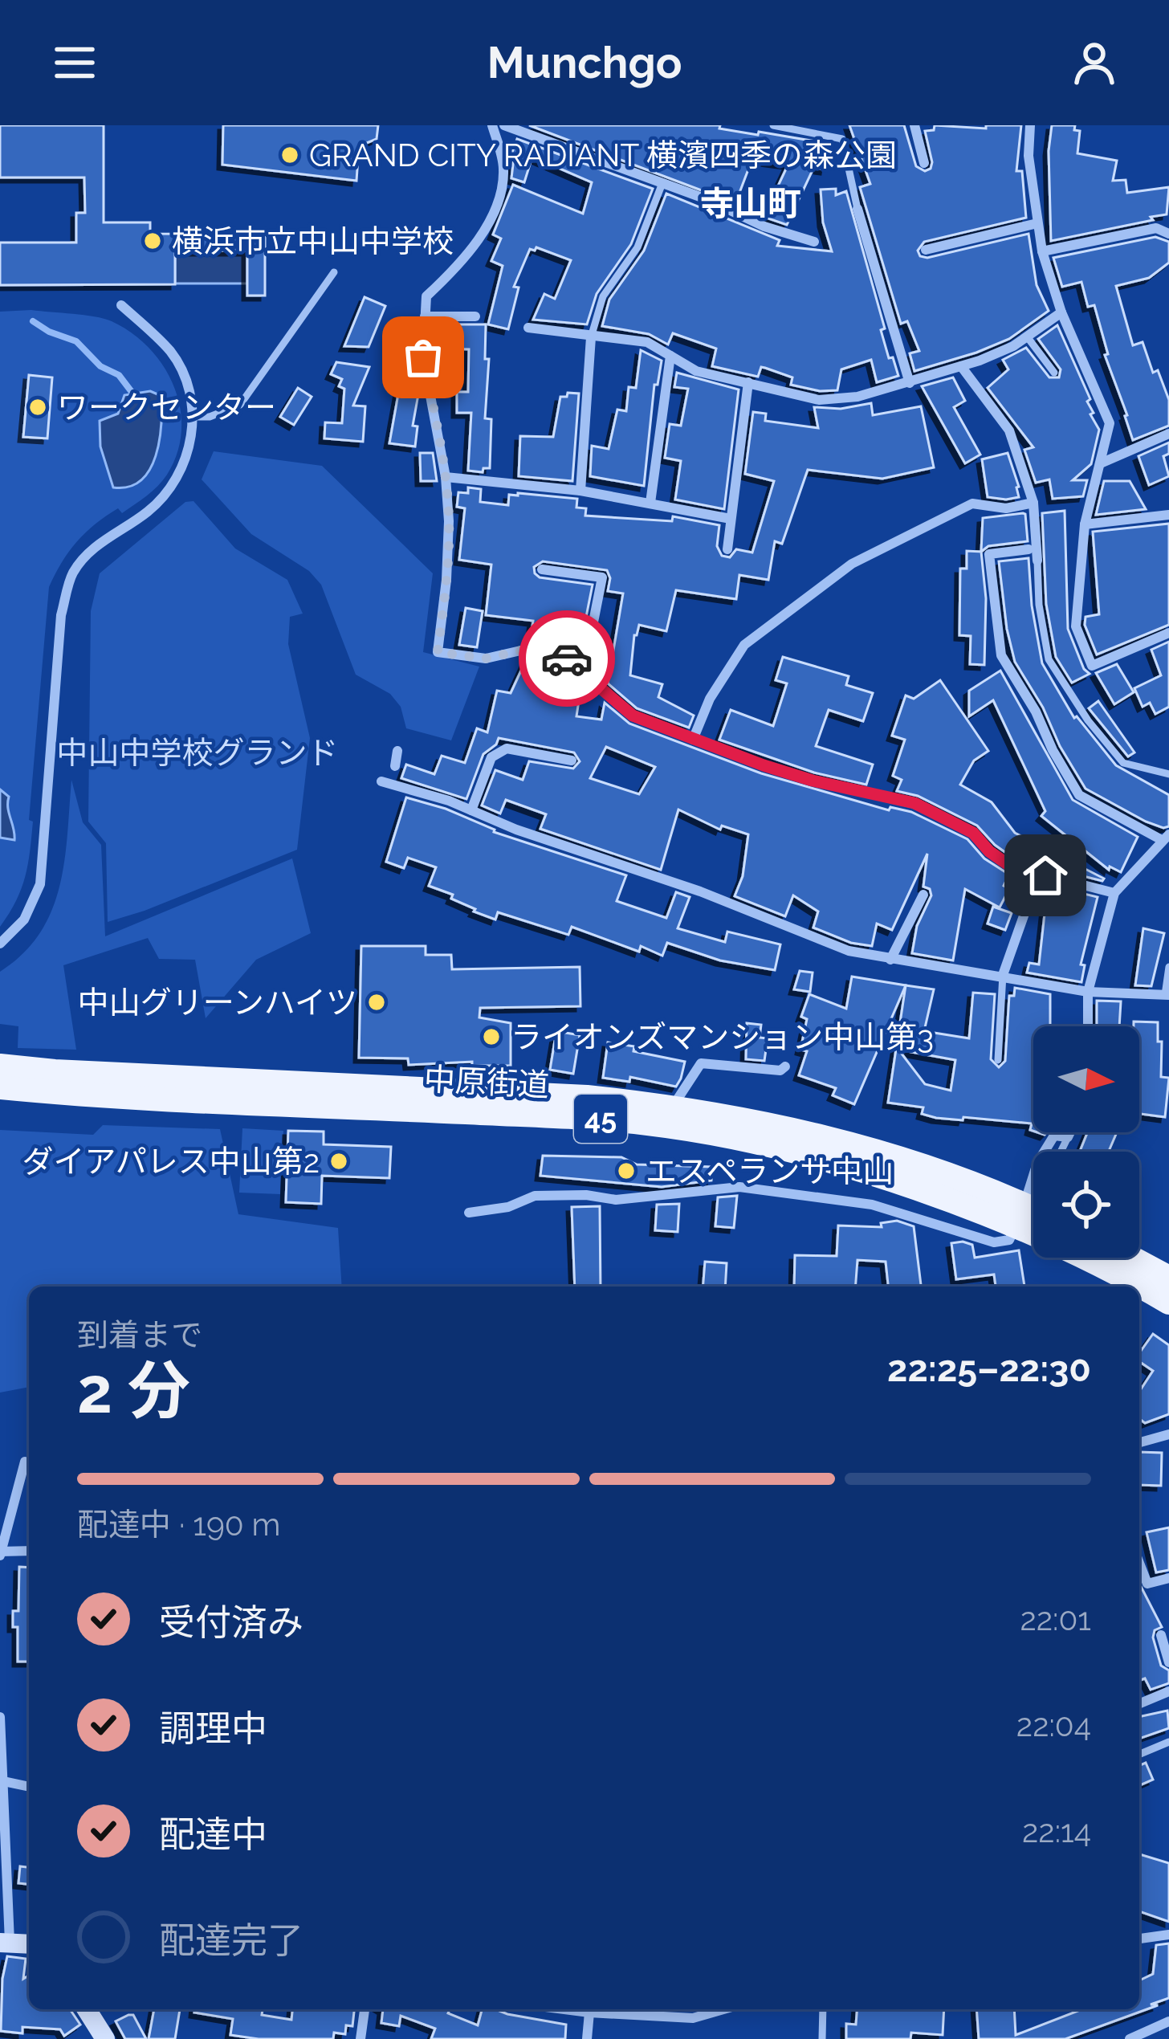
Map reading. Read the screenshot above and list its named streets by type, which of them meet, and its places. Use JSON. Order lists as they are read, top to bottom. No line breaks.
{"streets":{"main road":["中原街道","45"]},"districts":["寺山町"],"parks":["中山中学校グランド"],"places":["GRAND CITY RADIANT 横濱四季の森公園","横浜市立中山中学校","ワークセンター","中山グリーンハイツ","ライオンズマンション中山第3","ダイアパレス中山第2","エスペランサ中山"],"north":"right","page":{"header":"Munchgo","heading":["2 分","到着まで","22:25–22:30"],"bar":"配達中 · 190 m","list":[["受付済み","22:01"],["調理中","22:04"],["配達中","22:14"],"配達完了"]}}
